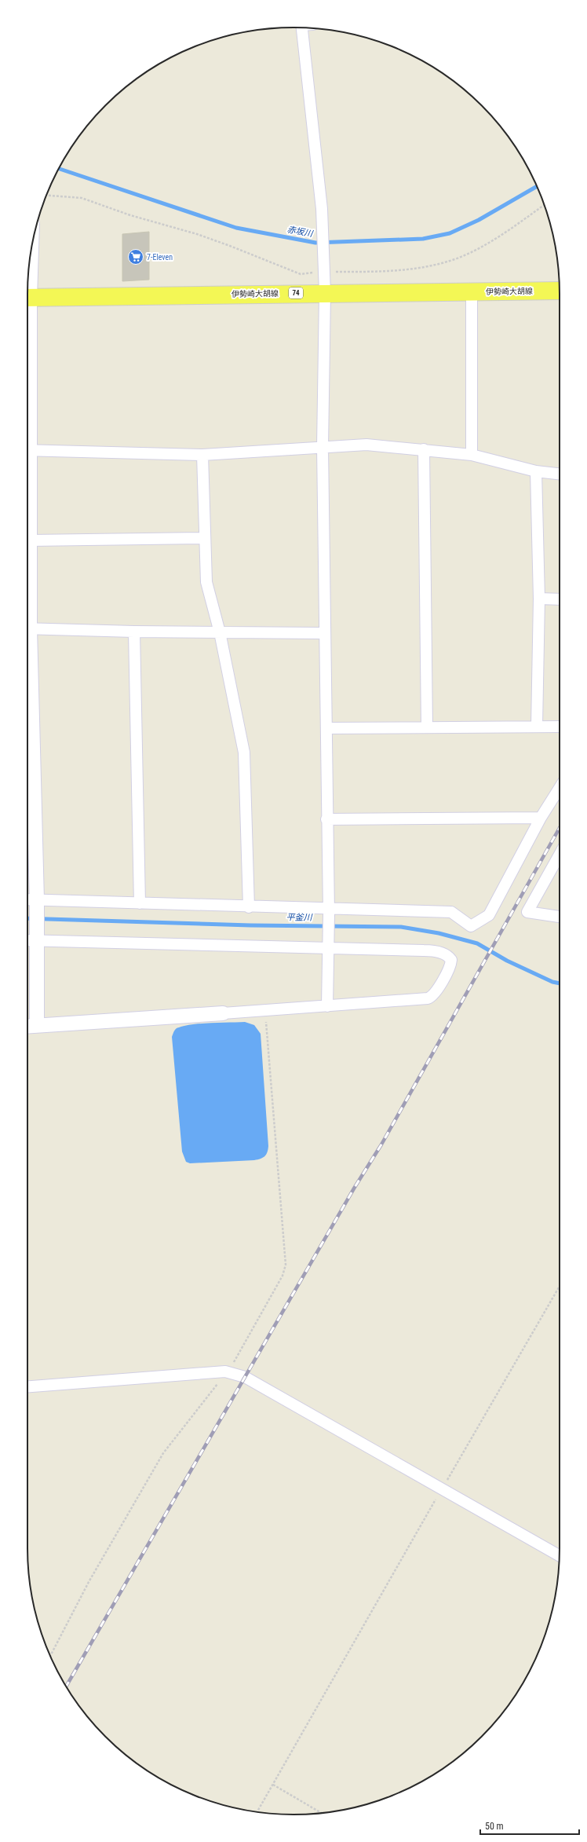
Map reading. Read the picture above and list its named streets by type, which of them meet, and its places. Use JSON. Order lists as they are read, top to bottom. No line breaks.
{"streets":{"main road":["伊勢崎大胡線","74"]},"water":["赤坂川","平釜川"],"places":{"supermarket":["7-Eleven"]},"scale_bar":"50 m"}
